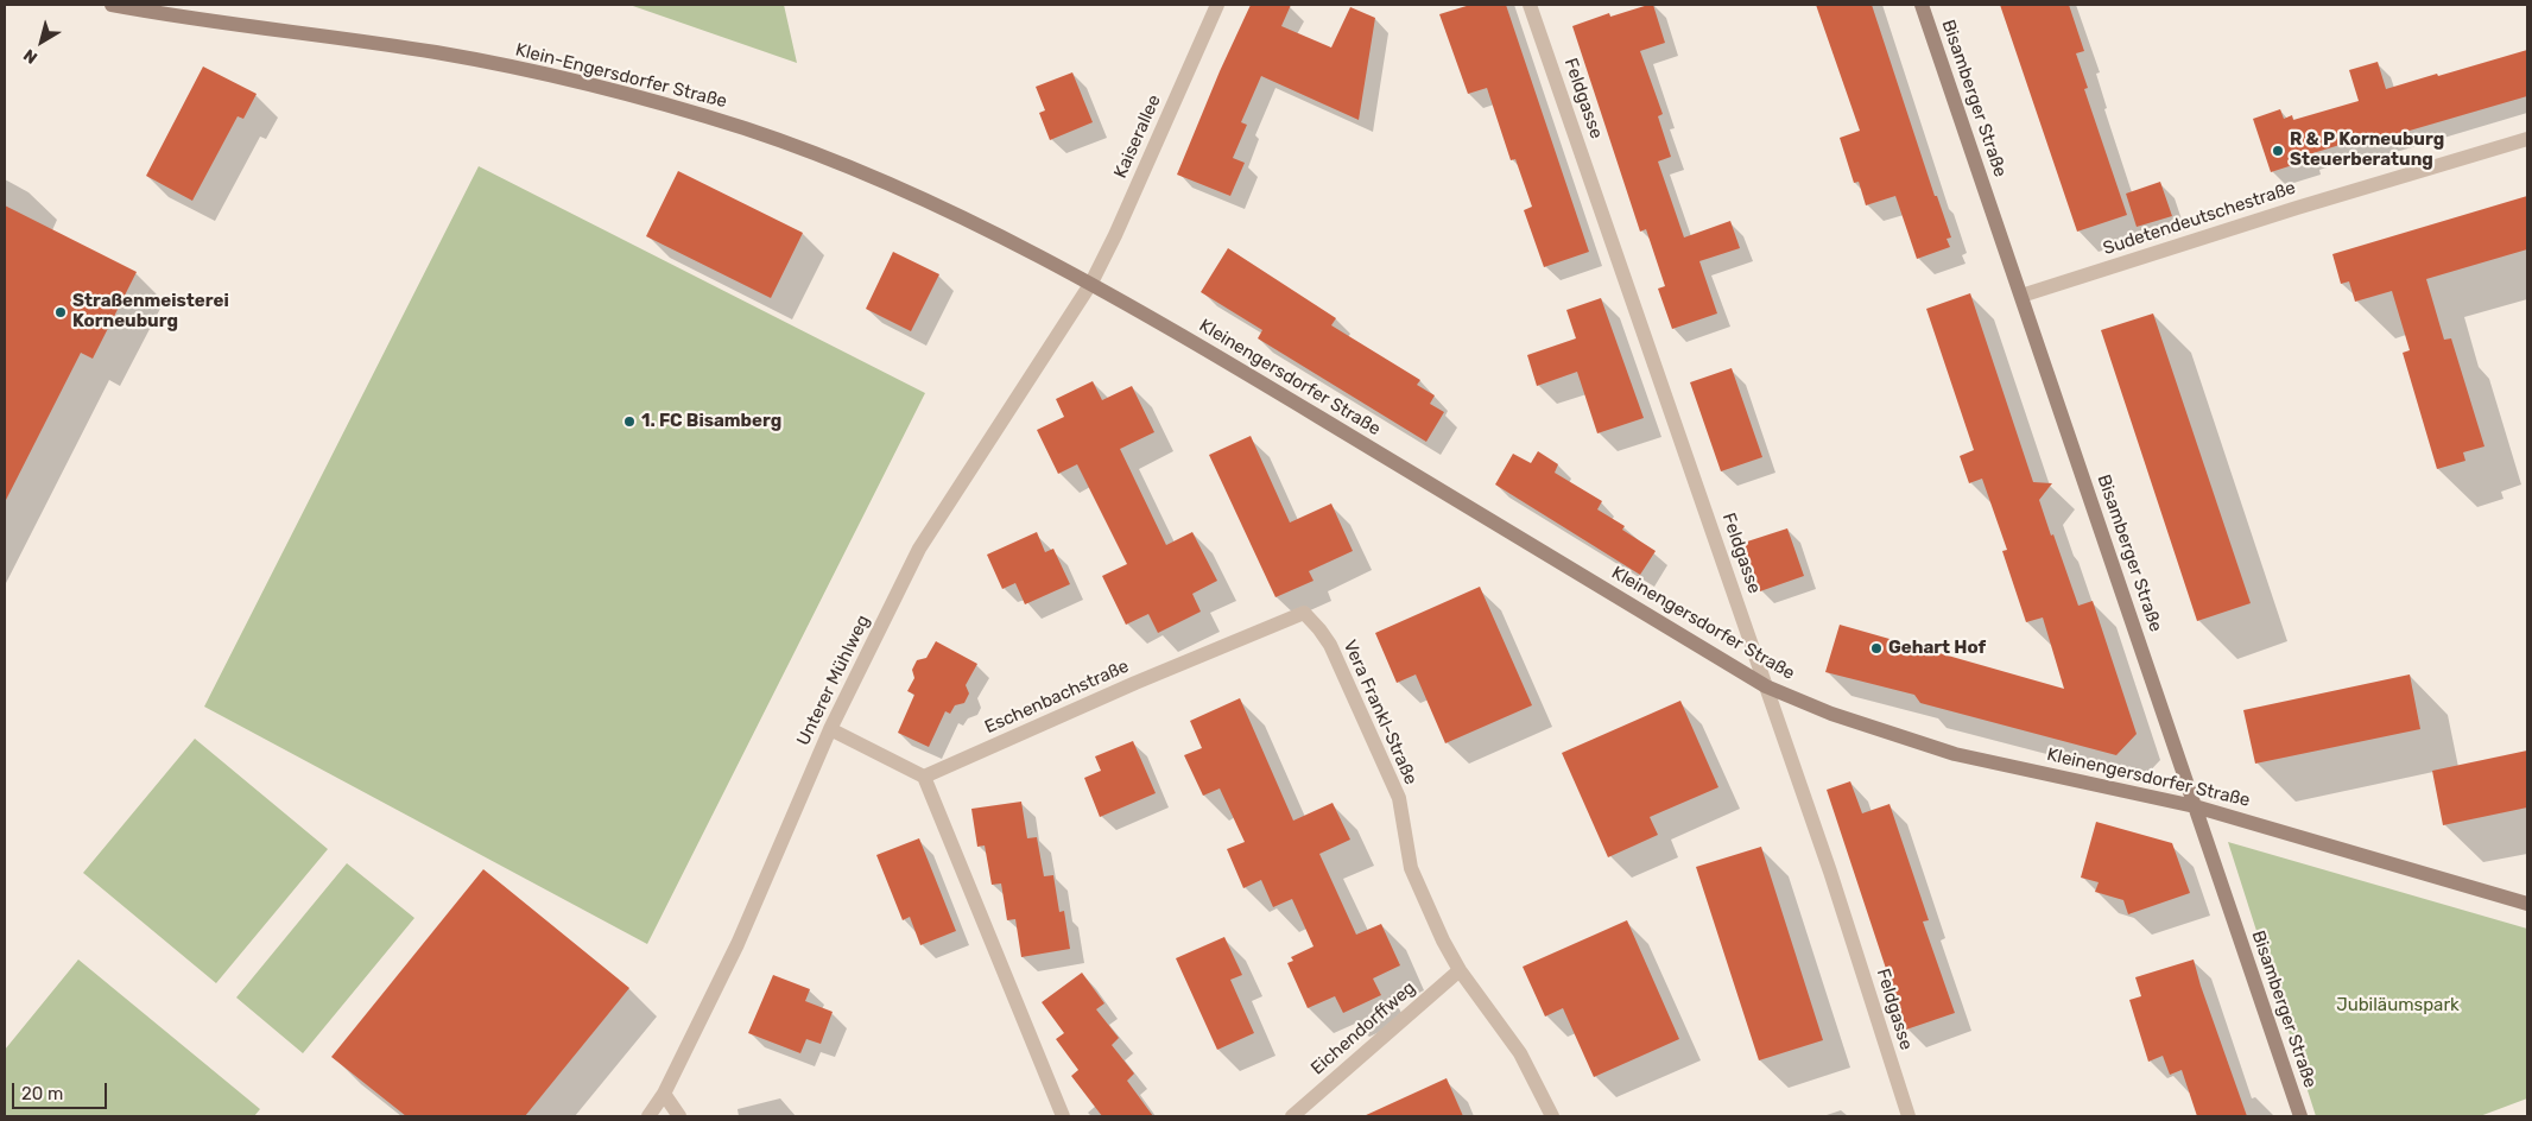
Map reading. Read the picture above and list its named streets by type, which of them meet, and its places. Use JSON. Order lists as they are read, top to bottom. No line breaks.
{"streets":{"main road":["Klein-Engersdorfer Straße","Bisamberger Straße","Kleinengersdorfer Straße"],"street":["Feldgasse","Kaiserallee","Sudetendeutschestraße","Unterer Mühlweg","Eschenbachstraße","Vera Frankl-Straße","Eichendorffweg"]},"crossings":[["Klein-Engersdorfer Straße","Kaiserallee"],["Klein-Engersdorfer Straße","Kleinengersdorfer Straße"],["Klein-Engersdorfer Straße","Unterer Mühlweg"],["Feldgasse","Kleinengersdorfer Straße"],["Bisamberger Straße","Sudetendeutschestraße"],["Bisamberger Straße","Kleinengersdorfer Straße"],["Kaiserallee","Kleinengersdorfer Straße"],["Kaiserallee","Unterer Mühlweg"],["Kleinengersdorfer Straße","Unterer Mühlweg"],["Eschenbachstraße","Vera Frankl-Straße"],["Vera Frankl-Straße","Eichendorffweg"]],"parks":["Jubiläumspark"],"places":["R & P Korneuburg Steuerberatung","Straßenmeisterei Korneuburg","1. FC Bisamberg","Gehart Hof"],"scale_bar":"20 m","north":"bottom left"}
